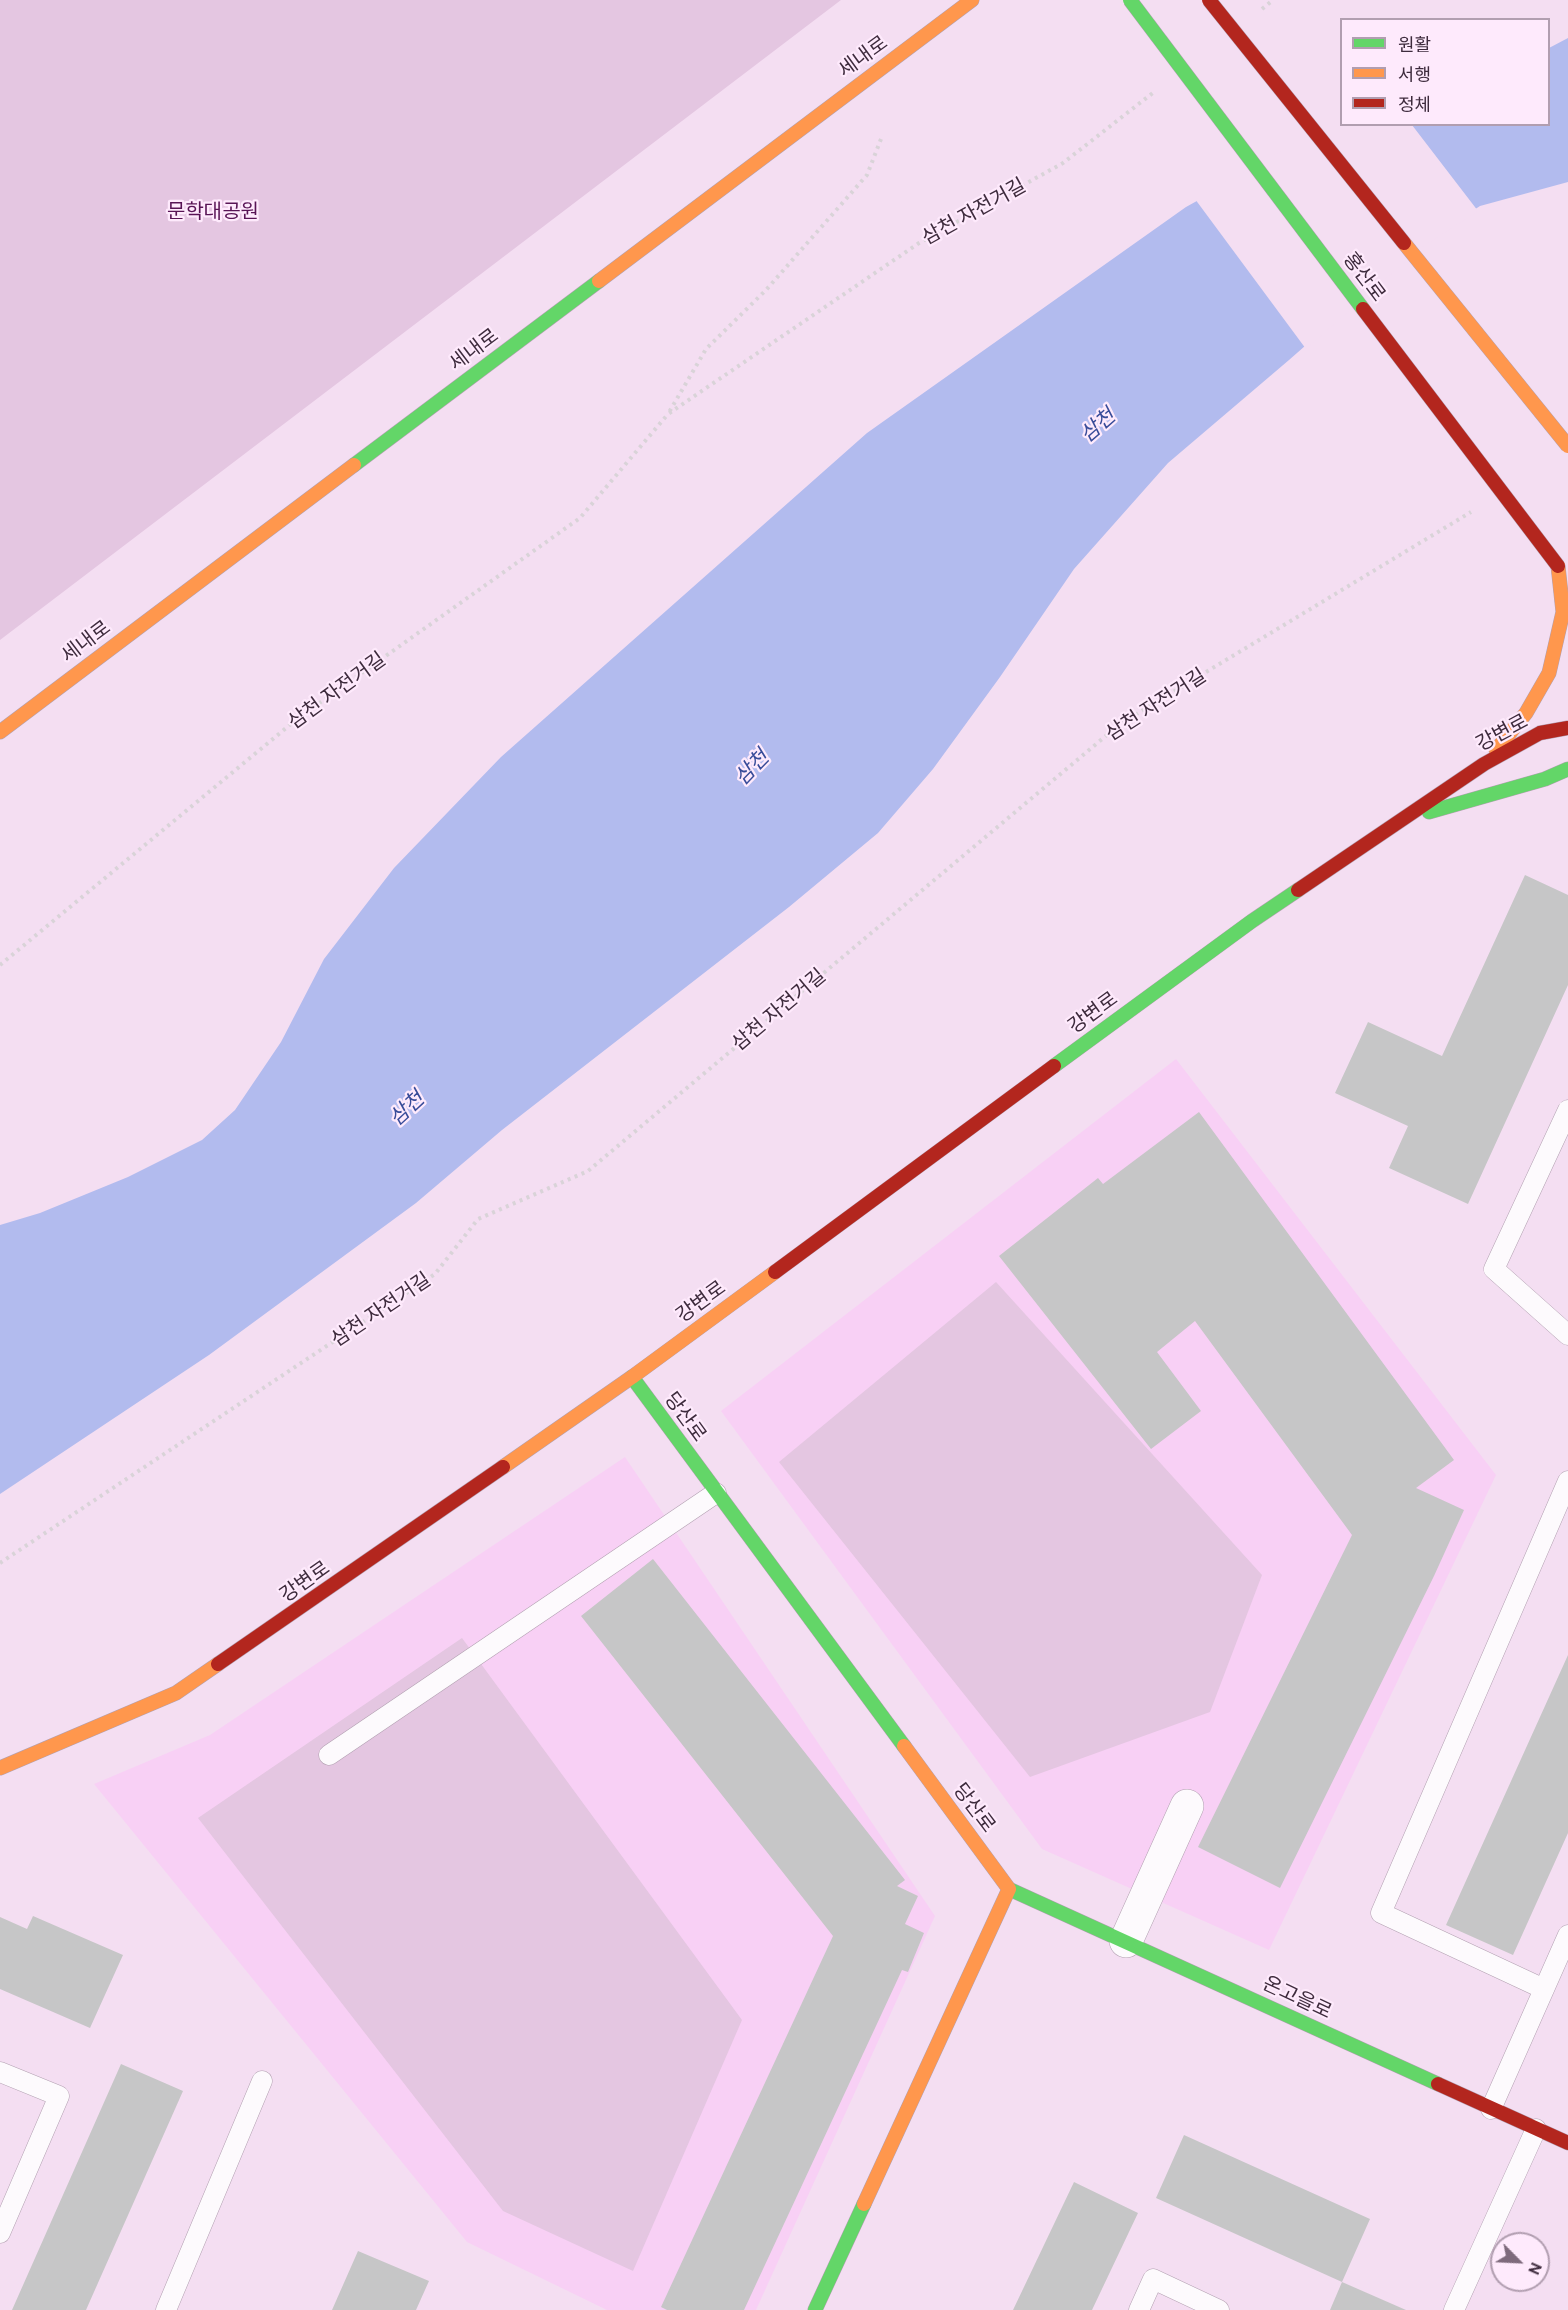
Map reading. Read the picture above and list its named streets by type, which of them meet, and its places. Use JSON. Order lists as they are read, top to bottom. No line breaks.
{"streets":{"street":["세내로","홍산로","강변로","당산로","온고을로"],"path":["삼천 자전거길"]},"crossings":[["강변로","당산로"],["당산로","온고을로"]],"water":["삼천"],"parks":["문학대공원"],"legend":["원활","서행","정체"],"north":"bottom right"}
